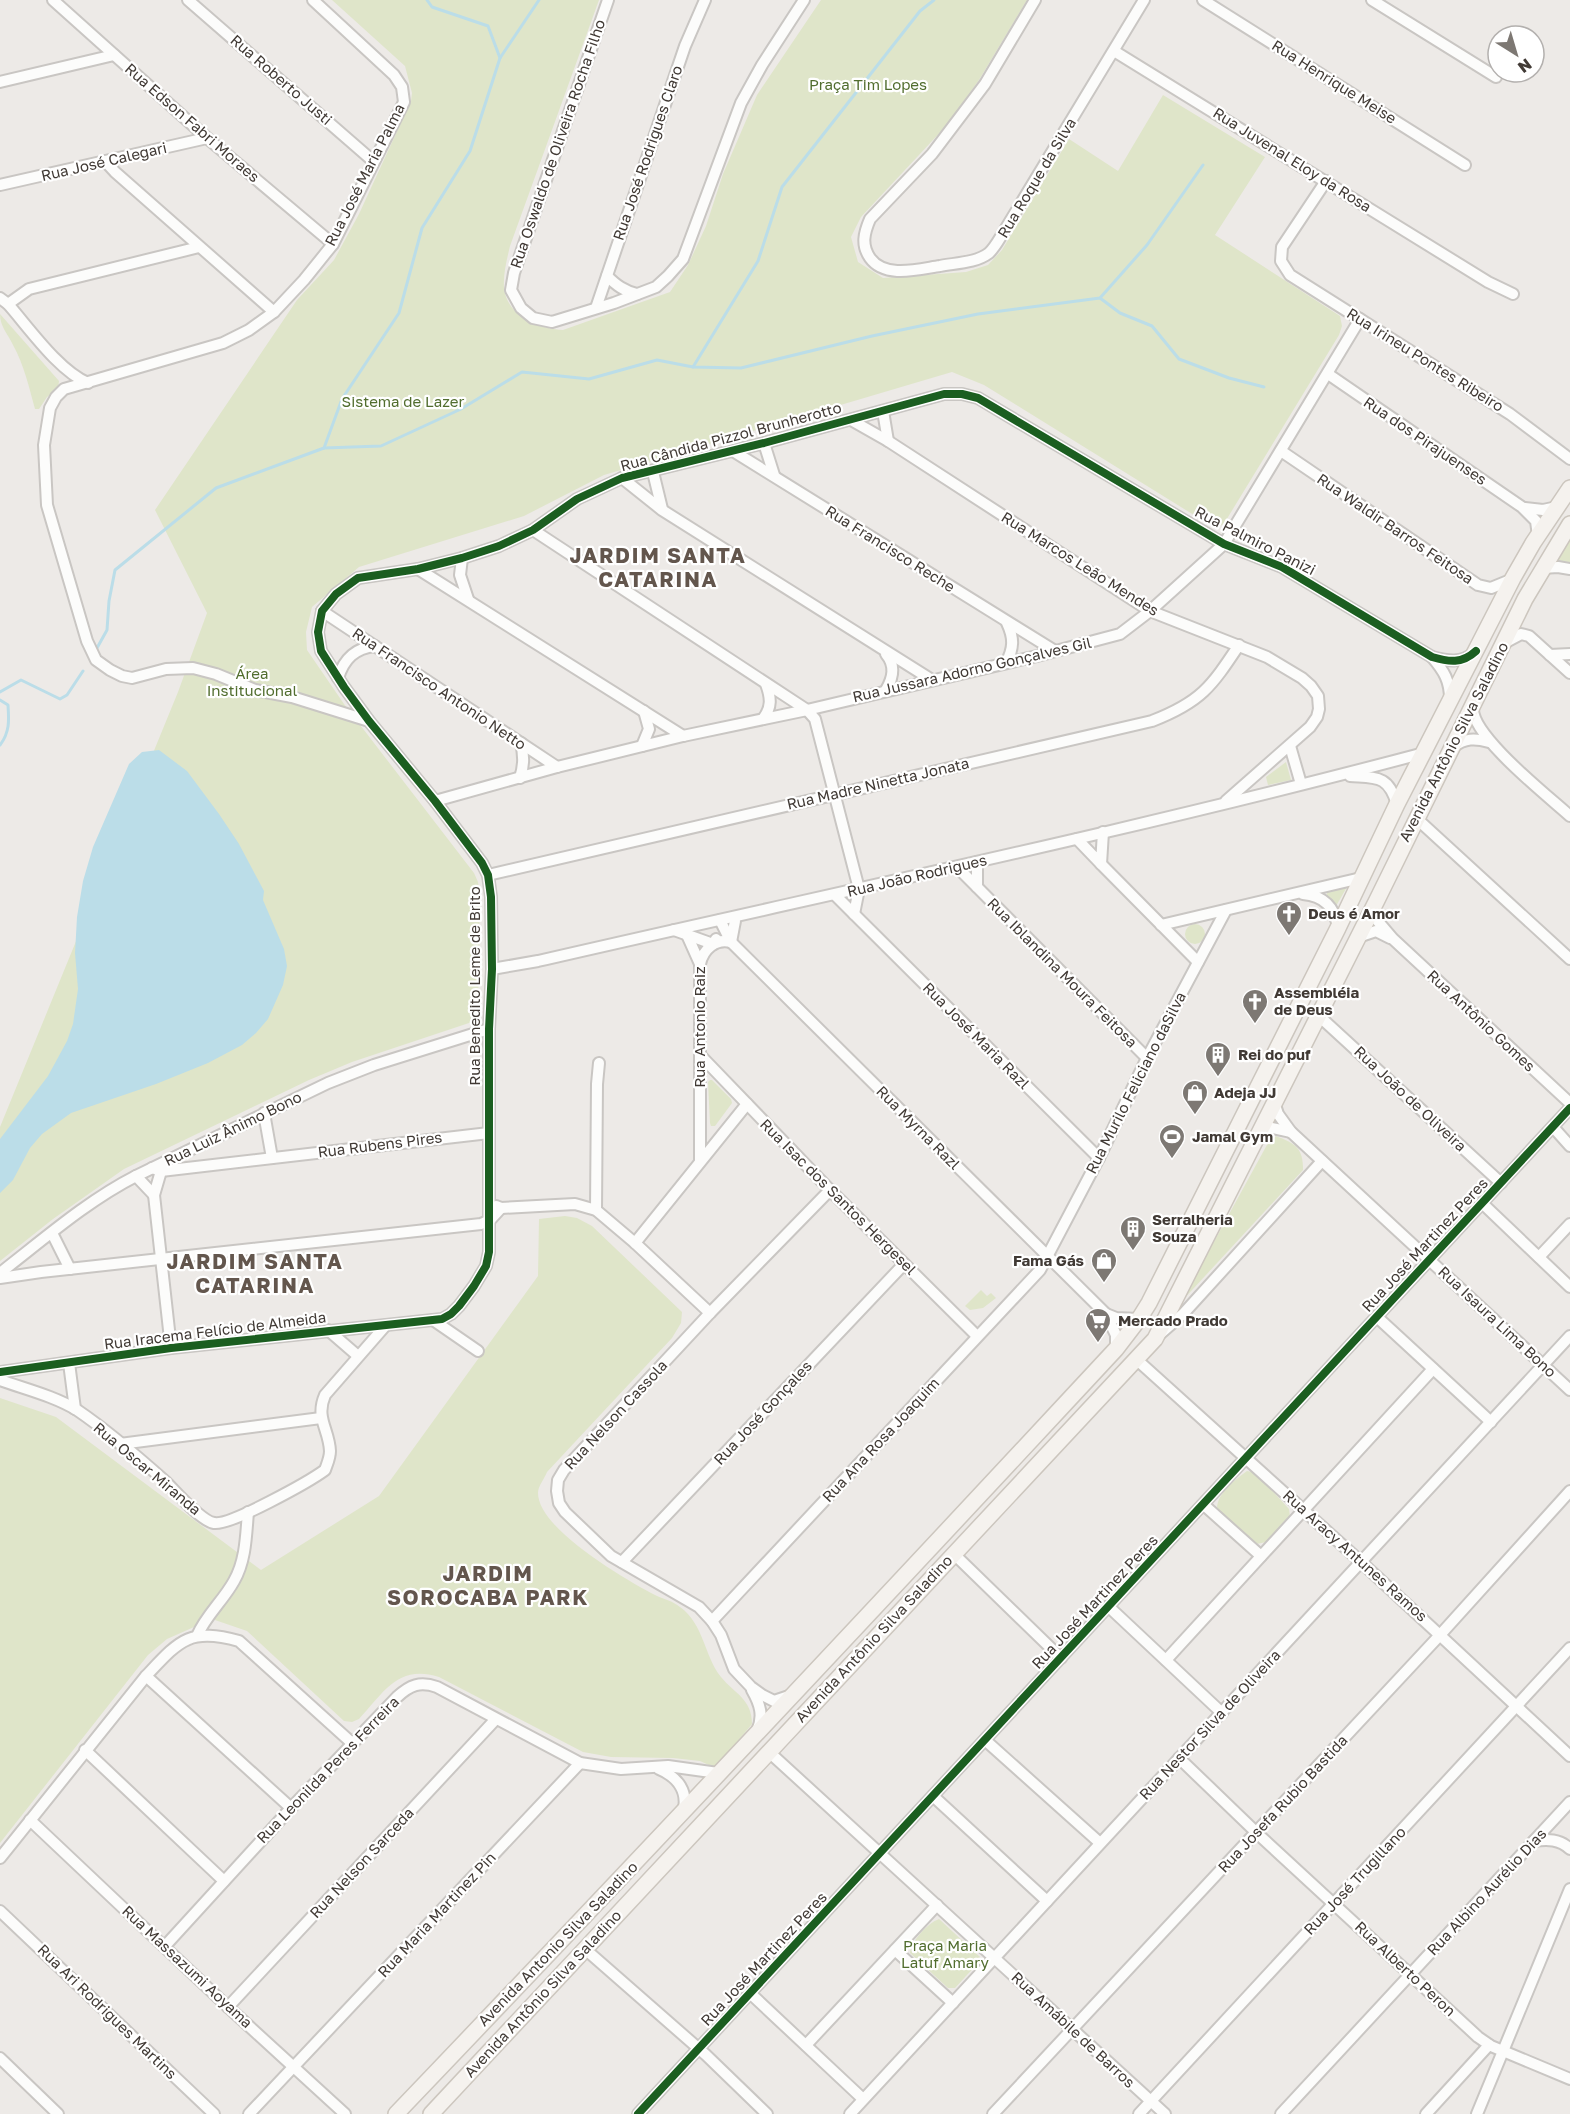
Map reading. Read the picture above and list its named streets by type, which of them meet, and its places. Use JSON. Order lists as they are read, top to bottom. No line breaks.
{"streets":{"main road":["Avenida Antônio Silva Saladino","Avenida Antonio Silva Saladino"],"street":["Rua Roberto Justi","Rua Henrique Meise","Rua Edson Fabri Moraes","Rua Oswaldo de Oliveira Rocha Filho","Rua José Rodrigues Claro","Rua Juvenal Eloy da Rosa","Rua José Calegari","Rua José Maria Palma","Rua Roque da Silva","Rua Irineu Pontes Ribeiro","Rua Cândida Pizzol Brunherotto","Rua dos Pirajuenses","Rua Waldir Barros Feitosa","Rua Palmiro Panizi","Rua Francisco Reche","Rua Marcos Leão Mendes","Rua Jussara Adorno Gonçalves Gil","Rua Francisco Antonio Netto","Rua Madre Ninetta Jonata","Rua João Rodrigues","Rua Iblandina Moura Feitosa","Rua Benedito Leme de Brito","Rua Antônio Gomes","Rua Antonio Raiz","Rua José Maria Razl","Rua Murilo Feliciano daSilva","Rua João de Oliveira","Rua Myrna Razl","Rua Luiz Ânimo Bono","Rua Rubens Pires","Rua Isac dos Santos Hergesel","Rua José Martinez Peres","Rua Isaura Lima Bono","Rua Iracema Felício de Almeida","Rua José Gonçales","Rua Nelson Cassola","Rua Ana Rosa Joaquim","Rua Oscar Miranda","Rua Aracy Antunes Ramos","Rua Nestor Silva de Oliveira","Rua Leonilda Peres Ferreira","Rua Josefa Rubio Bastida","Rua Nelson Sarceda","Rua José Trugillano","Rua Albino Aurélio Dias","Rua Maria Martinez Pin","Rua Massazumi Aoyama","Rua Alberto Peron","Rua Ari Rodrigues Martins","Rua Amábile de Barros"]},"crossings":[["Rua Roberto Justi","Rua José Maria Palma"],["Rua Edson Fabri Moraes","Rua José Calegari"],["Rua Edson Fabri Moraes","Rua José Maria Palma"],["Rua Oswaldo de Oliveira Rocha Filho","Rua José Rodrigues Claro"],["Rua Juvenal Eloy da Rosa","Rua Roque da Silva"],["Rua Juvenal Eloy da Rosa","Rua Irineu Pontes Ribeiro"],["Rua José Maria Palma","Rua Benedito Leme de Brito"],["Rua Irineu Pontes Ribeiro","Rua Jussara Adorno Gonçalves Gil"],["Rua Cândida Pizzol Brunherotto","Rua Palmiro Panizi"],["Rua Cândida Pizzol Brunherotto","Rua Francisco Reche"],["Rua Cândida Pizzol Brunherotto","Rua Marcos Leão Mendes"],["Rua Cândida Pizzol Brunherotto","Rua Francisco Antonio Netto"],["Rua Cândida Pizzol Brunherotto","Rua Benedito Leme de Brito"],["Rua dos Pirajuenses","Rua Jussara Adorno Gonçalves Gil"],["Rua dos Pirajuenses","Avenida Antônio Silva Saladino"],["Rua Waldir Barros Feitosa","Rua Jussara Adorno Gonçalves Gil"],["Rua Waldir Barros Feitosa","Avenida Antônio Silva Saladino"],["Rua Palmiro Panizi","Rua Jussara Adorno Gonçalves Gil"],["Rua Palmiro Panizi","Avenida Antônio Silva Saladino"],["Rua Francisco Reche","Rua Jussara Adorno Gonçalves Gil"],["Rua Marcos Leão Mendes","Rua Jussara Adorno Gonçalves Gil"],["Rua Marcos Leão Mendes","Rua Madre Ninetta Jonata"],["Rua Marcos Leão Mendes","Rua João Rodrigues"],["Rua Jussara Adorno Gonçalves Gil","Rua Francisco Antonio Netto"],["Rua Jussara Adorno Gonçalves Gil","Rua Benedito Leme de Brito"],["Rua Francisco Antonio Netto","Rua Benedito Leme de Brito"],["Avenida Antônio Silva Saladino","Rua João Rodrigues"],["Avenida Antônio Silva Saladino","Rua Antônio Gomes"],["Avenida Antônio Silva Saladino","Rua João de Oliveira"],["Avenida Antônio Silva Saladino","Rua Myrna Razl"],["Avenida Antônio Silva Saladino","Rua Isaura Lima Bono"],["Avenida Antônio Silva Saladino","Rua Nelson Cassola"],["Avenida Antônio Silva Saladino","Rua Aracy Antunes Ramos"],["Avenida Antônio Silva Saladino","Rua Leonilda Peres Ferreira"],["Avenida Antônio Silva Saladino","Avenida Antonio Silva Saladino"],["Avenida Antônio Silva Saladino","Rua Amábile de Barros"],["Rua Madre Ninetta Jonata","Rua Benedito Leme de Brito"],["Rua João Rodrigues","Rua Iblandina Moura Feitosa"],["Rua João Rodrigues","Rua Benedito Leme de Brito"],["Rua João Rodrigues","Rua Antonio Raiz"],["Rua João Rodrigues","Rua José Maria Razl"],["Rua João Rodrigues","Rua Myrna Razl"],["Rua Iblandina Moura Feitosa","Rua Murilo Feliciano daSilva"],["Rua Benedito Leme de Brito","Rua Luiz Ânimo Bono"],["Rua Benedito Leme de Brito","Rua Rubens Pires"],["Rua Antonio Raiz","Rua Myrna Razl"],["Rua Antonio Raiz","Rua Isac dos Santos Hergesel"],["Rua José Maria Razl","Rua Murilo Feliciano daSilva"],["Rua Murilo Feliciano daSilva","Rua Myrna Razl"],["Rua Murilo Feliciano daSilva","Rua Ana Rosa Joaquim"],["Rua João de Oliveira","Rua José Martinez Peres"],["Rua Myrna Razl","Rua Ana Rosa Joaquim"],["Rua Luiz Ânimo Bono","Rua Rubens Pires"],["Rua Isac dos Santos Hergesel","Rua José Gonçales"],["Rua Isac dos Santos Hergesel","Rua Nelson Cassola"],["Rua Isac dos Santos Hergesel","Rua Ana Rosa Joaquim"],["Rua José Martinez Peres","Rua Isaura Lima Bono"],["Rua José Martinez Peres","Rua Aracy Antunes Ramos"],["Rua José Martinez Peres","Rua Amábile de Barros"],["Rua Isaura Lima Bono","Rua Nestor Silva de Oliveira"],["Rua José Gonçales","Rua Nelson Cassola"],["Rua Nelson Cassola","Rua Ana Rosa Joaquim"],["Rua Aracy Antunes Ramos","Rua Nestor Silva de Oliveira"],["Rua Aracy Antunes Ramos","Rua Josefa Rubio Bastida"],["Rua Aracy Antunes Ramos","Rua José Trugillano"],["Rua Nestor Silva de Oliveira","Rua Alberto Peron"],["Rua Nestor Silva de Oliveira","Rua Amábile de Barros"],["Rua Leonilda Peres Ferreira","Rua Nelson Sarceda"],["Rua Leonilda Peres Ferreira","Rua Maria Martinez Pin"],["Rua Leonilda Peres Ferreira","Avenida Antonio Silva Saladino"],["Rua Leonilda Peres Ferreira","Rua Massazumi Aoyama"],["Rua Josefa Rubio Bastida","Rua Alberto Peron"],["Rua Josefa Rubio Bastida","Rua Amábile de Barros"],["Rua Nelson Sarceda","Rua Massazumi Aoyama"],["Rua José Trugillano","Rua Alberto Peron"],["Rua José Trugillano","Rua Amábile de Barros"],["Rua Albino Aurélio Dias","Rua Alberto Peron"],["Rua Maria Martinez Pin","Rua Massazumi Aoyama"]],"districts":["JARDIM SANTA CATARINA","JARDIM SANTA CATARINA","JARDIM SOROCABA PARK"],"parks":["Praça Tim Lopes","Sistema de Lazer","Área Institucional","Praça Maria Latuf Amary"],"places":{"church":["Deus é Amor","Assembléia de Deus"],"building":["Rei do puf","Serralheria Souza"],"shop":["Adeja JJ","Fama Gás"],"sports":["Jamal Gym"],"supermarket":["Mercado Prado"]},"north":"bottom right"}
